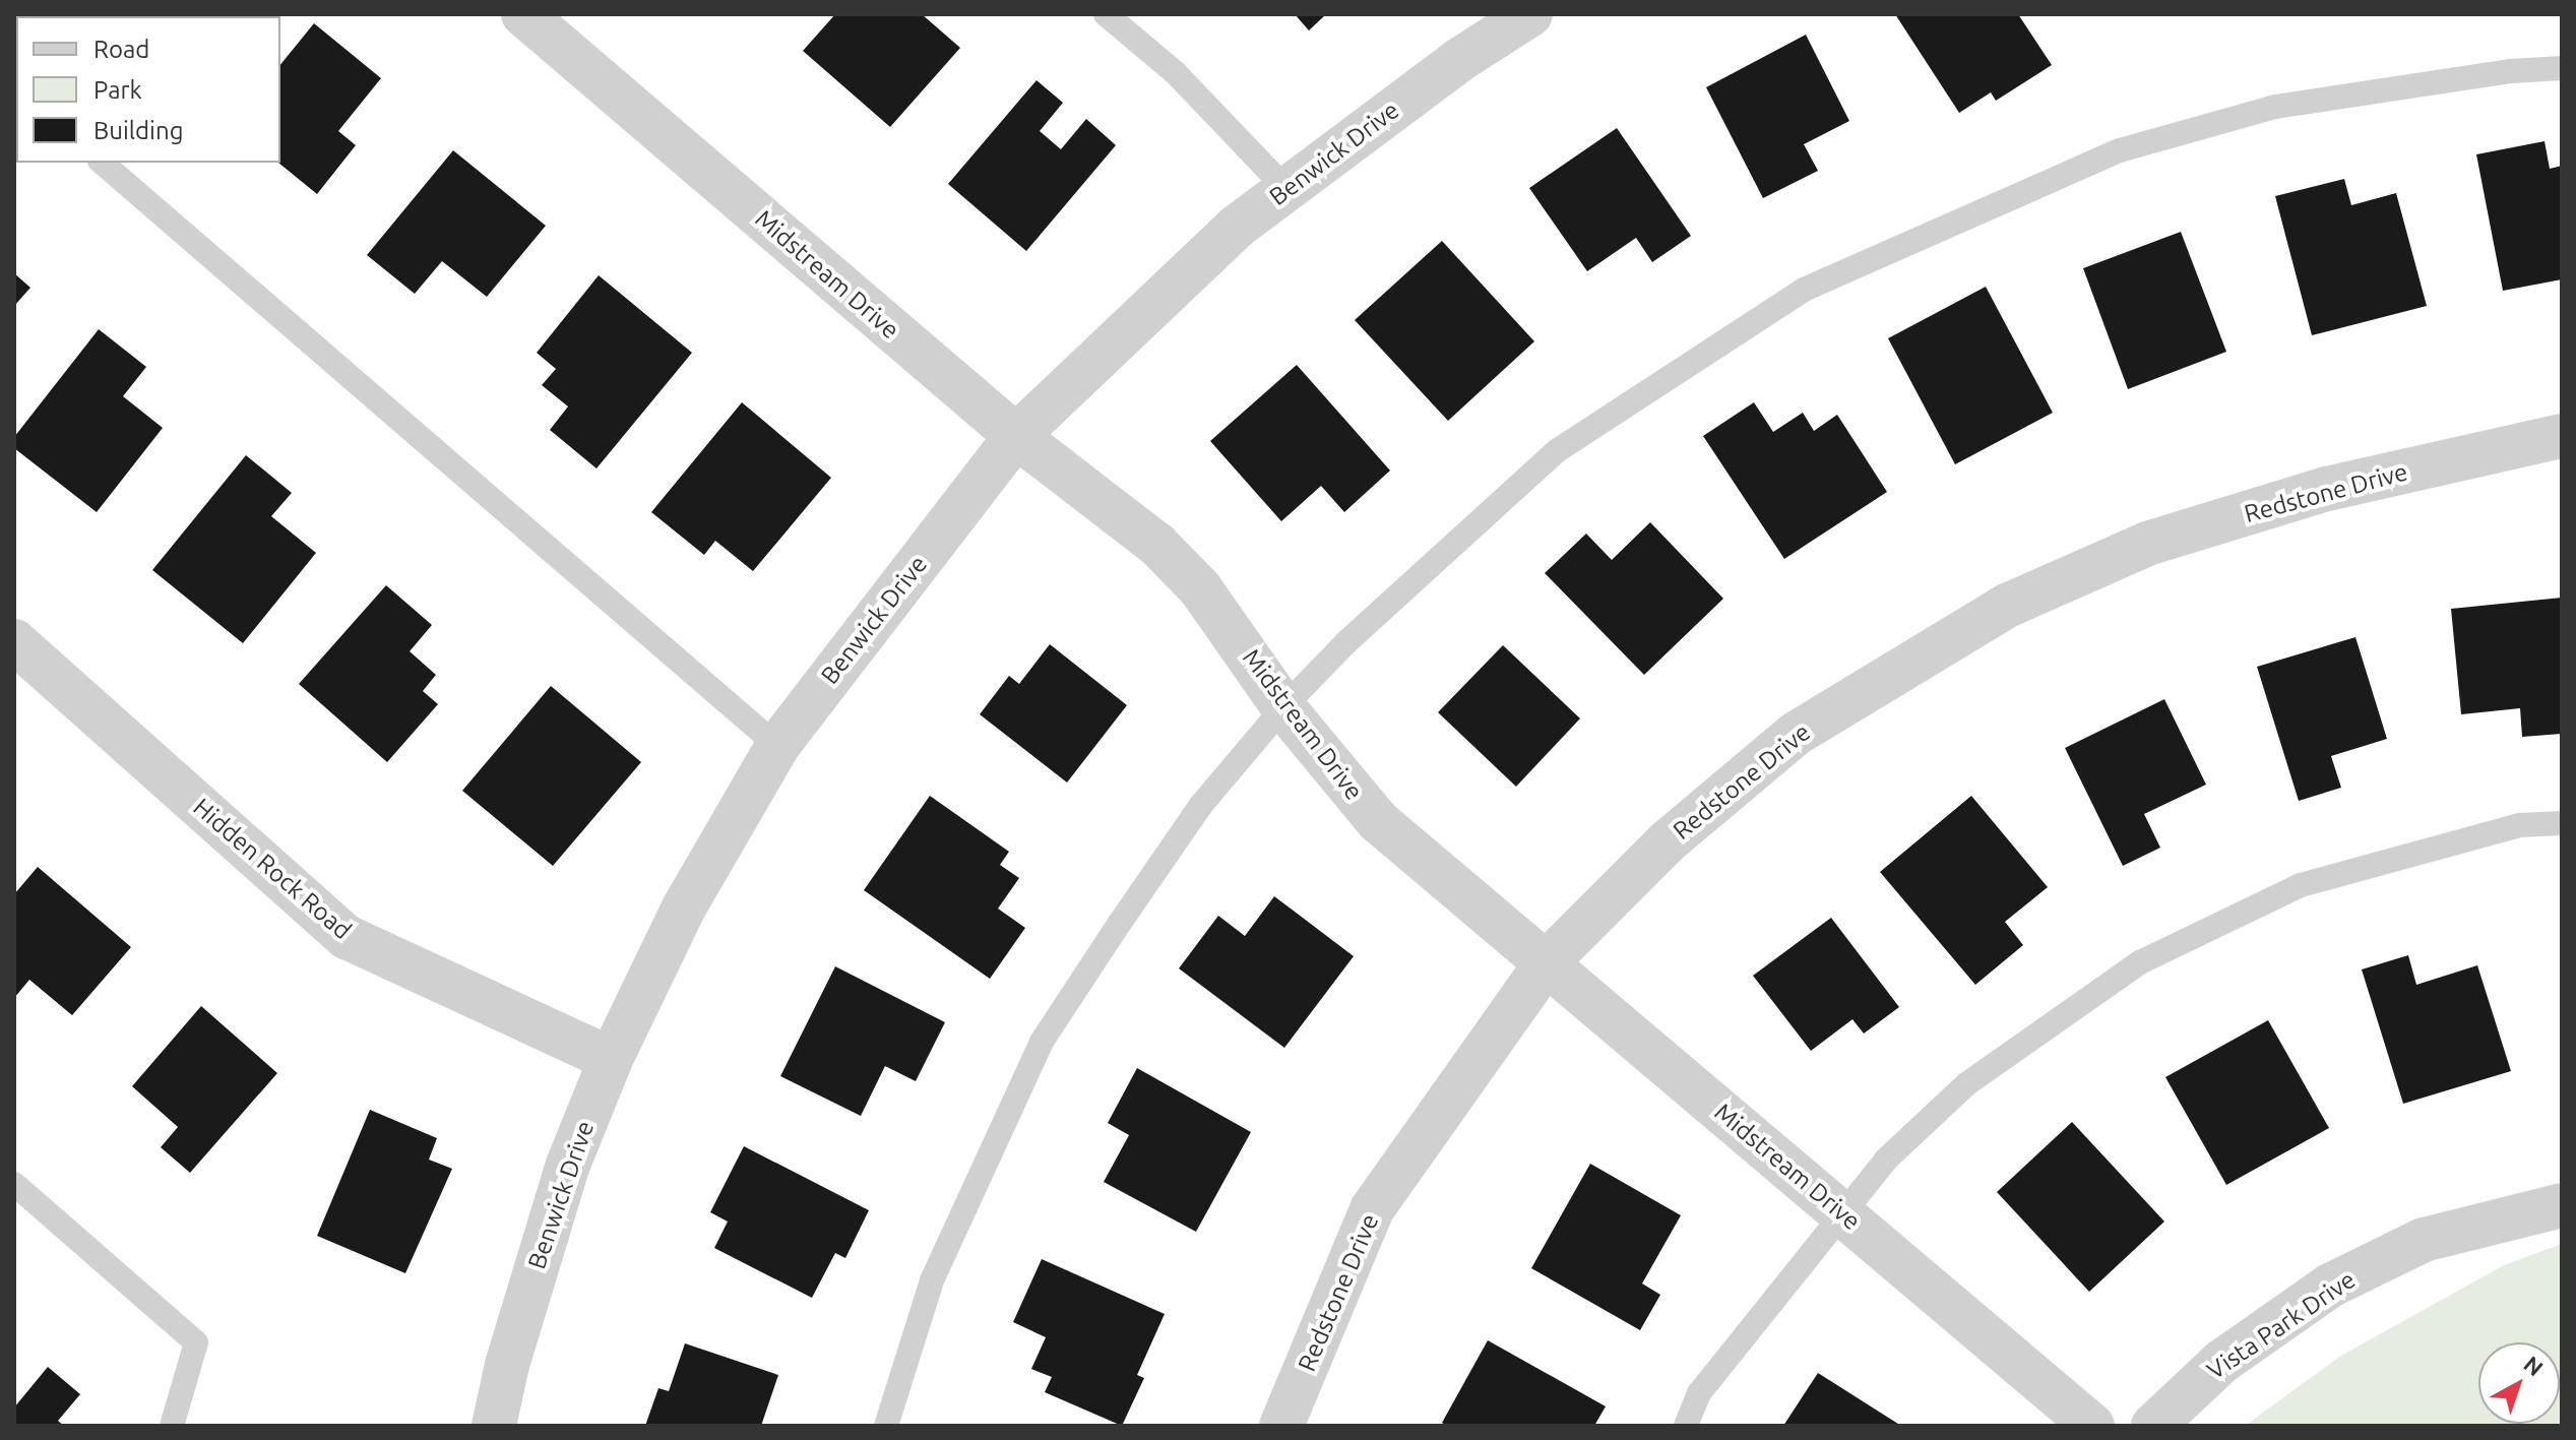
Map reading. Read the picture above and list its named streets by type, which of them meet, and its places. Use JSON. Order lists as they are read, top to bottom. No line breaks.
{"streets":{"street":["Benwick Drive","Midstream Drive","Redstone Drive","Hidden Rock Road","Vista Park Drive"]},"crossings":[["Benwick Drive","Midstream Drive"],["Benwick Drive","Hidden Rock Road"],["Midstream Drive","Redstone Drive"]],"legend":["Road","Park","Building"],"north":"top right"}
